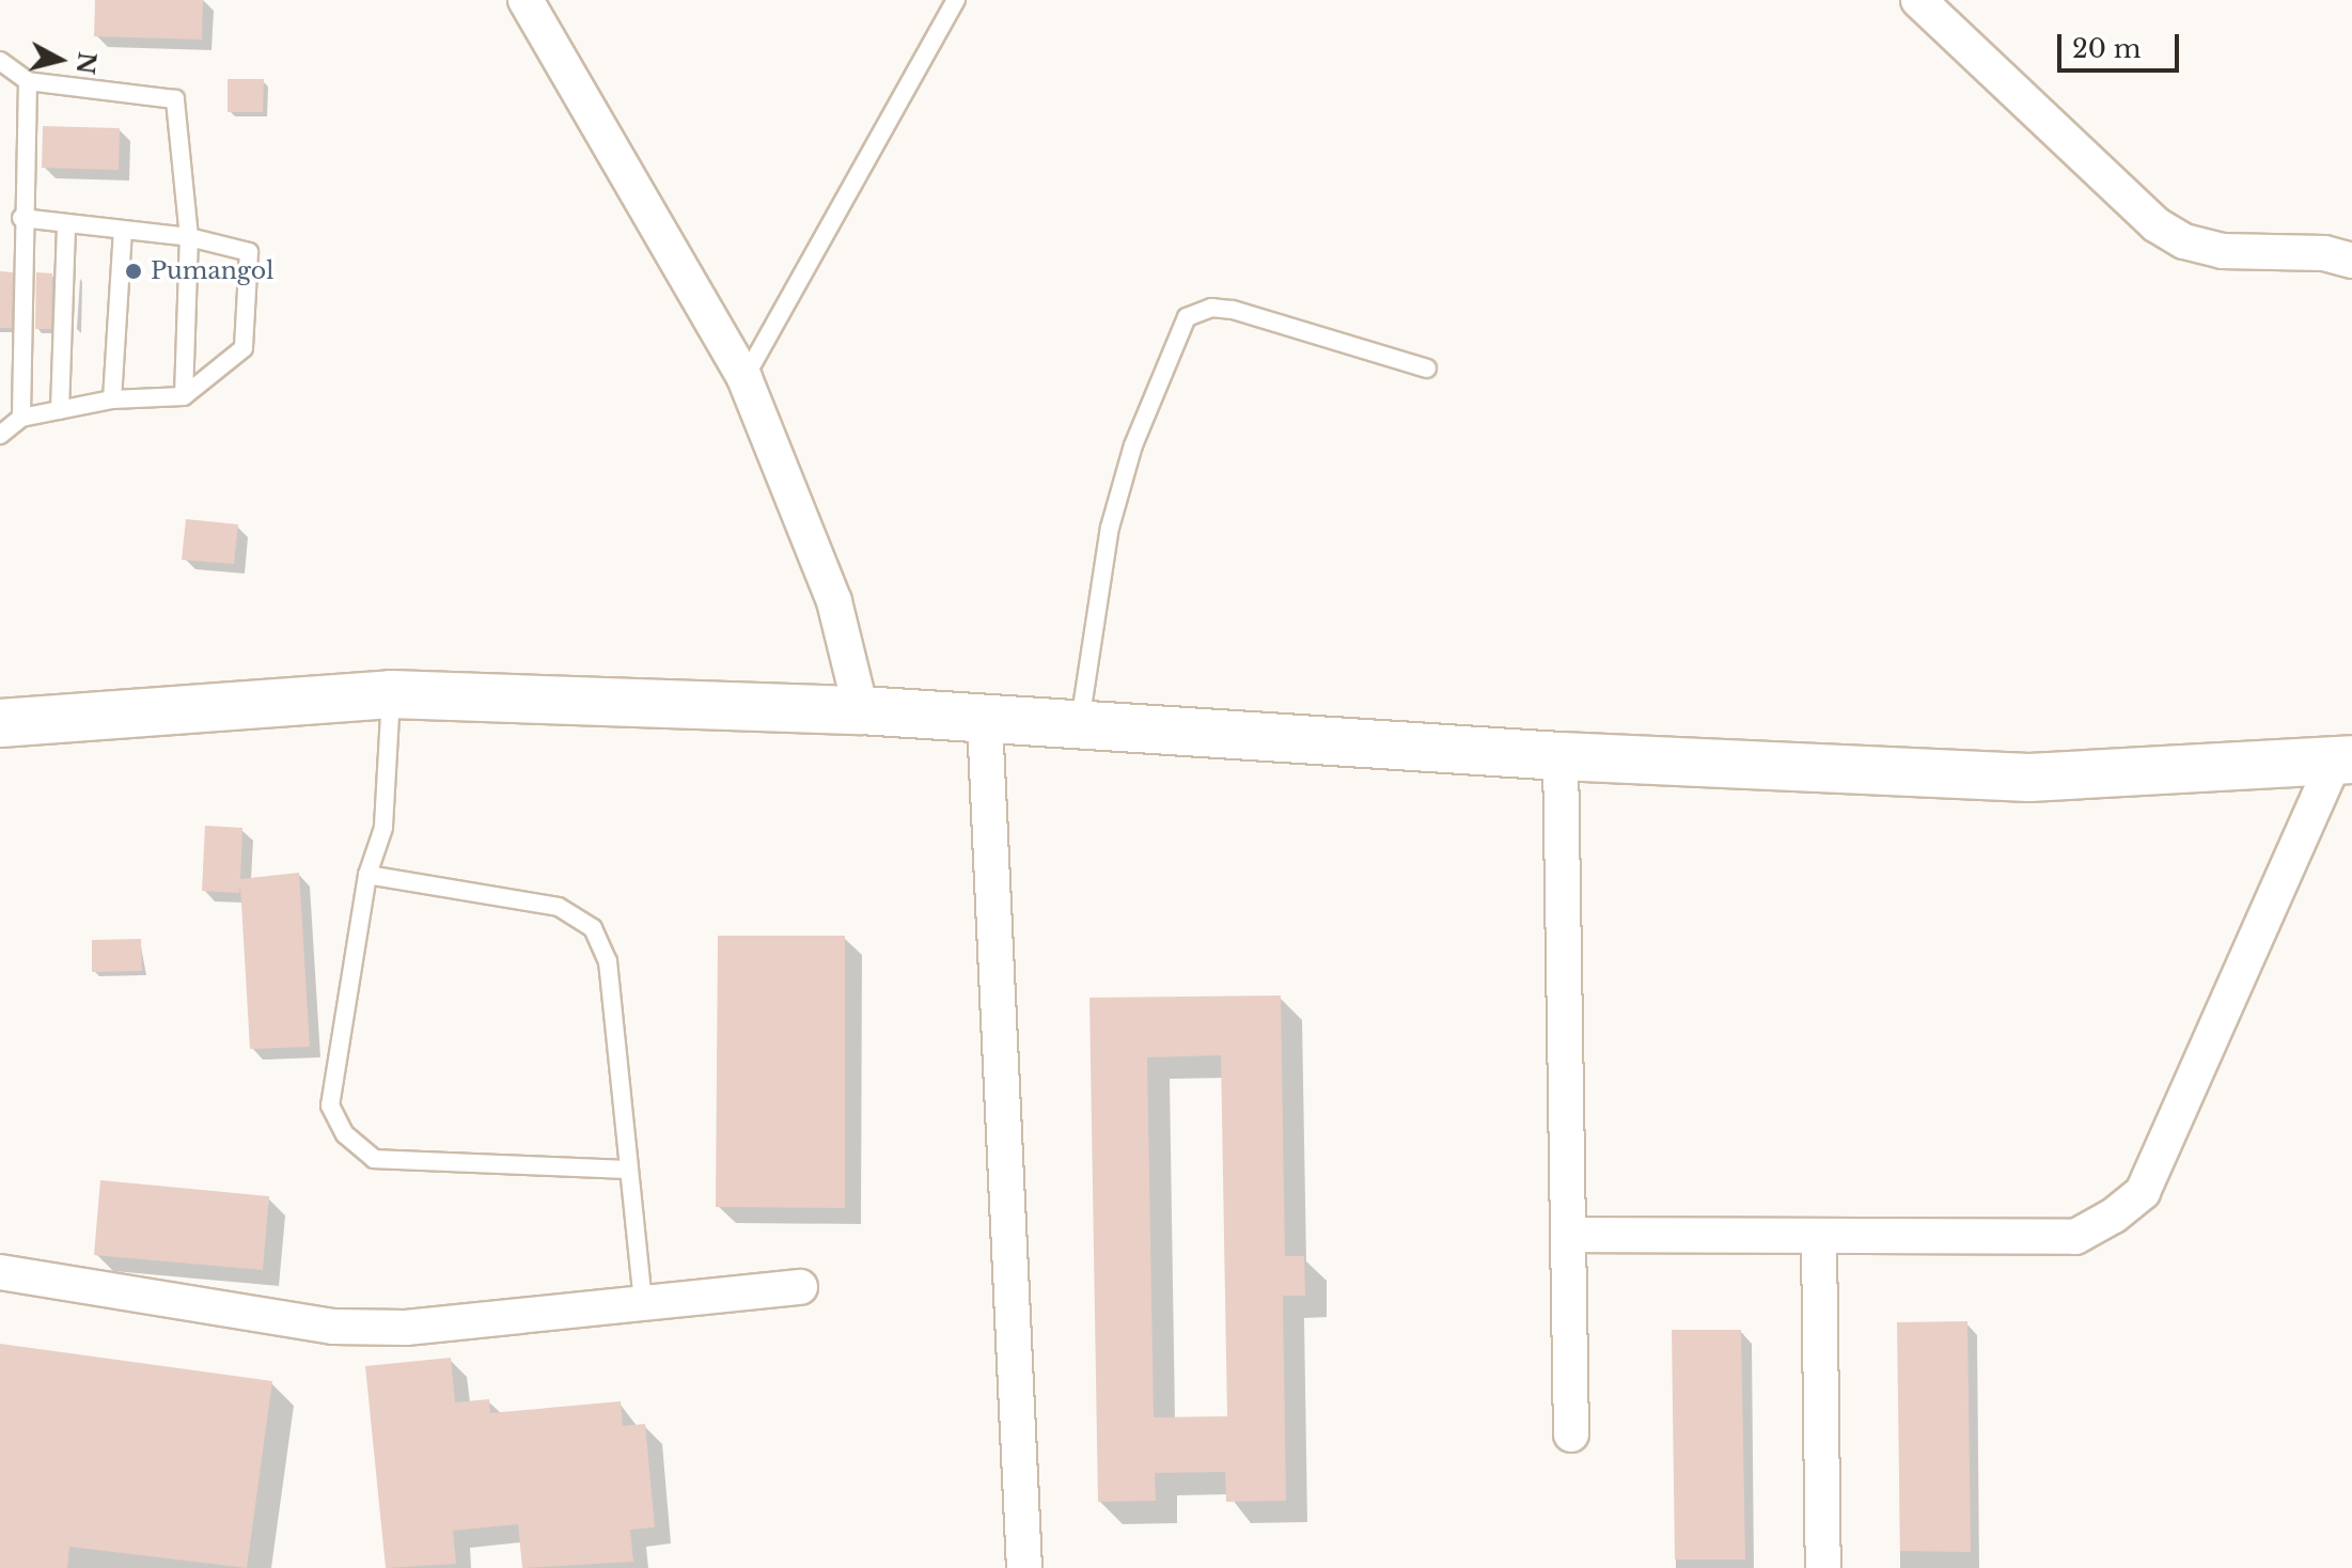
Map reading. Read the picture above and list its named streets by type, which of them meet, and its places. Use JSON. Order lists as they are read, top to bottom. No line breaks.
{"places":["Pumangol"],"scale_bar":"20 m","north":"right"}
